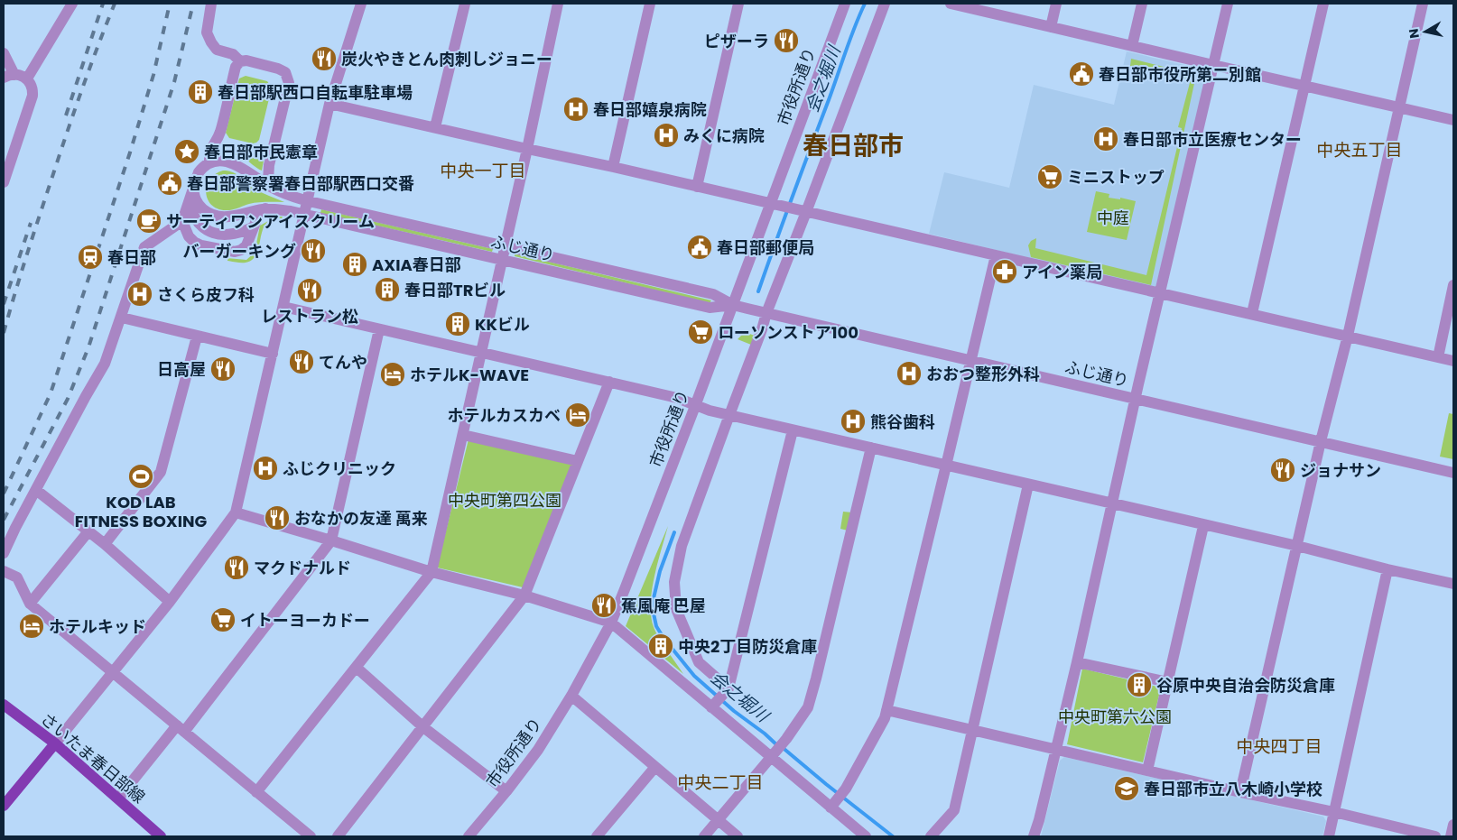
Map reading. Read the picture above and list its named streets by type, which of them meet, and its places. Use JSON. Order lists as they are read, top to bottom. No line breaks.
{"streets":{"main road":["さいたま春日部線"],"street":["市役所通り","ふじ通り"]},"crossings":[["市役所通り","ふじ通り"]],"districts":["春日部市","中央五丁目","中央一丁目","中央四丁目","中央二丁目"],"water":["会之堀川"],"parks":["中庭","中央町第四公園","中央町第六公園"],"places":{"restaurant":["ピザーラ","炭火やきとん肉刺しジョニー","バーガーキング","レストラン松","てんや","日高屋","ジョナサン","おなかの友達 萬来","マクドナルド","蕉風庵 巴屋"],"public building":["春日部市役所第二別館","春日部警察署春日部駅西口交番","春日部郵便局"],"building":["春日部駅西口自転車駐車場","AXIA春日部","春日部TRビル","KKビル","中央2丁目防災倉庫","谷原中央自治会防災倉庫"],"hospital":["春日部嬉泉病院","みくに病院","春日部市立医療センター","さくら皮フ科","おおつ整形外科","熊谷歯科","ふじクリニック"],"place":["春日部市民憲章"],"supermarket":["ミニストップ","ローソンストア100","イトーヨーカドー"],"cafe":["サーティワンアイスクリーム"],"station":["春日部"],"pharmacy":["アイン薬局"],"hotel":["ホテルK-WAVE","ホテルカスカベ","ホテルキッド"],"sports":["KOD LAB FITNESS BOXING"],"school or university":["春日部市立八木崎小学校"]},"north":"left"}
